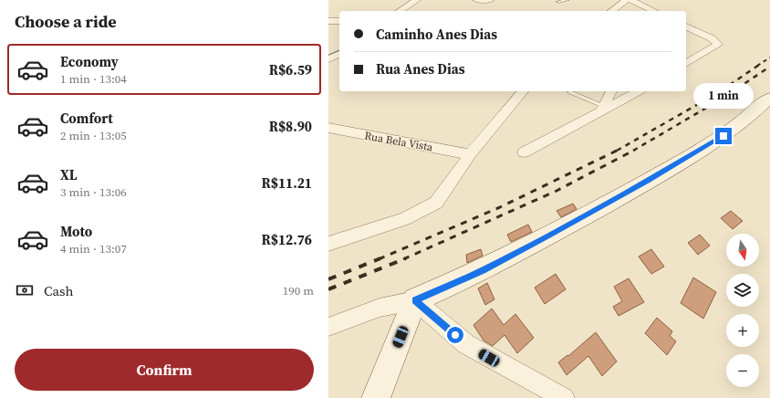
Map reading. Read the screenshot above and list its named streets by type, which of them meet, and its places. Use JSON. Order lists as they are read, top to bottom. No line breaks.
{"streets":{"street":["Rua Bela Vista"]},"north":"bottom","page":{"heading":"Choose a ride","banner":["Caminho Anes Dias","Rua Anes Dias"],"list":[{"name":"Economy","note":"1 min · 13:04","value":"R$6.59"},{"name":"Comfort","note":"2 min · 13:05","value":"R$8.90"},{"name":"XL","note":"3 min · 13:06","value":"R$11.21"},{"name":"Moto","note":"4 min · 13:07","value":"R$12.76"}],"bubble":"1 min","map_buttons":["+","−"],"pay":["Cash","190 m"],"buttons":"Confirm"}}
